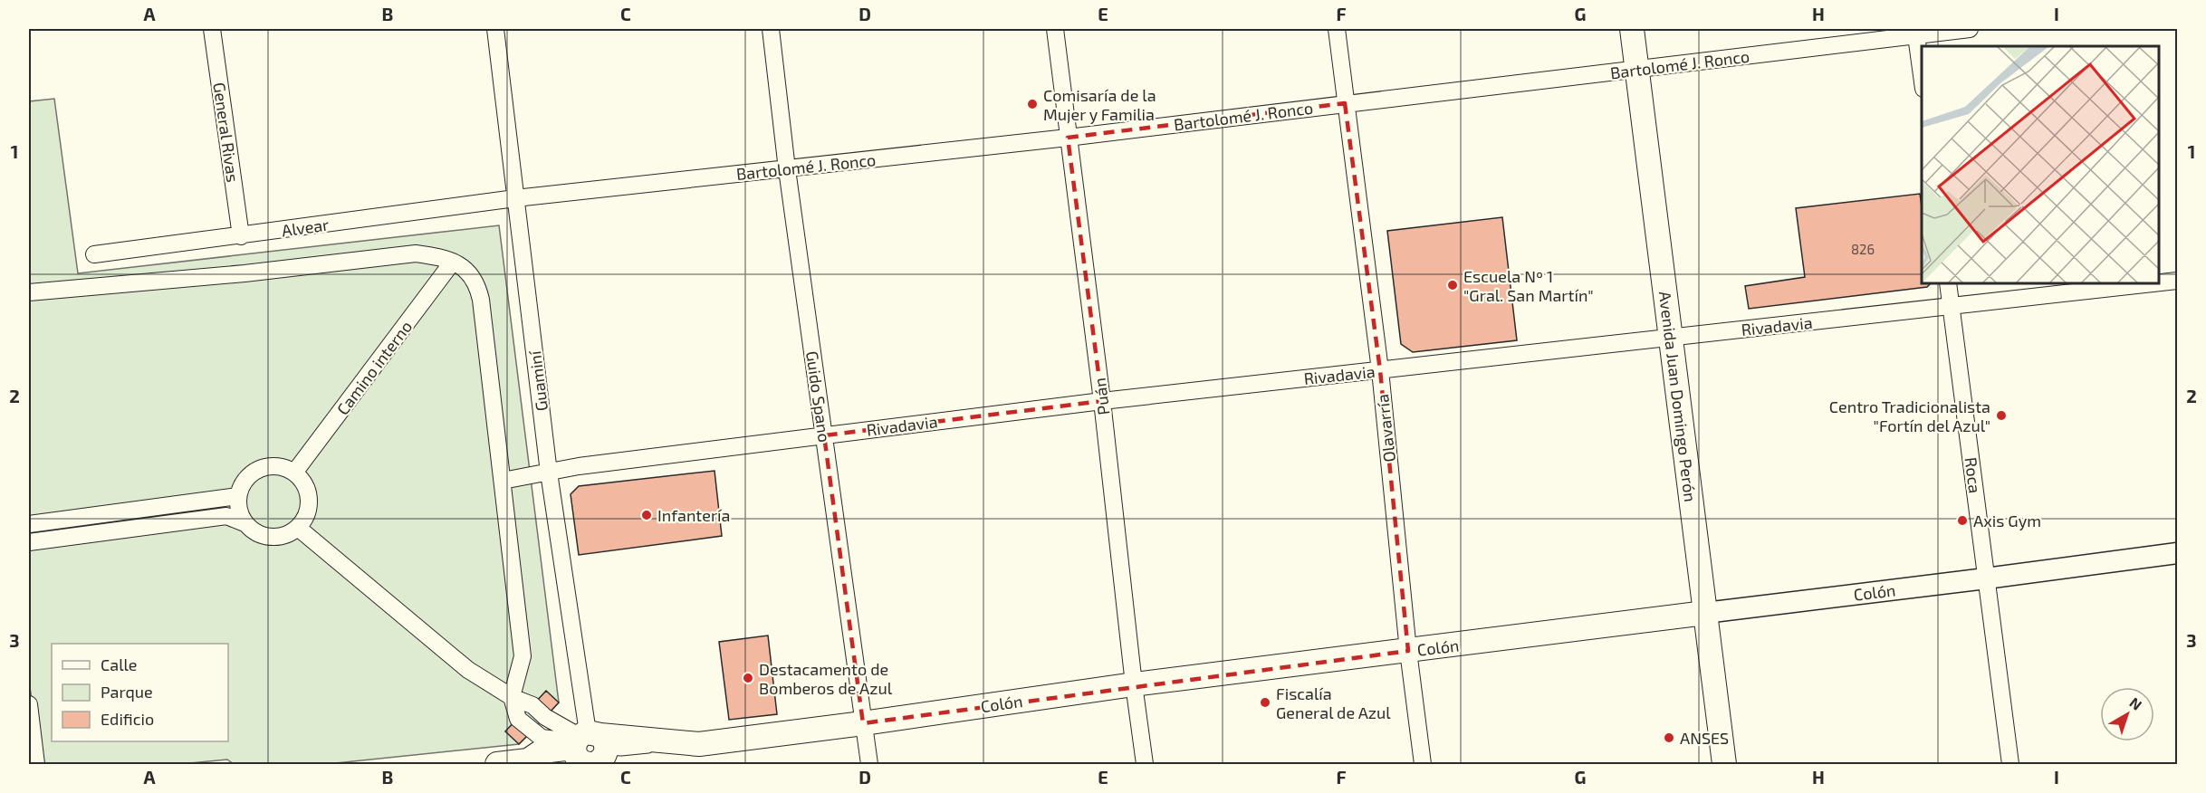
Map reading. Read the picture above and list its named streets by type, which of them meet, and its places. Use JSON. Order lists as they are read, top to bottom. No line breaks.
{"streets":{"main road":["Avenida Juan Domingo Perón","Colón"],"street":["Bartolomé J. Ronco","General Rivas","Alvear","Rivadavia","Camino interno","Guaminí","Guido Spano","Puán","Olavarría","Roca"]},"crossings":[["Bartolomé J. Ronco","Alvear"],["Bartolomé J. Ronco","Guaminí"],["Bartolomé J. Ronco","Guido Spano"],["Bartolomé J. Ronco","Puán"],["Bartolomé J. Ronco","Avenida Juan Domingo Perón"],["Bartolomé J. Ronco","Olavarría"],["General Rivas","Alvear"],["Alvear","Guaminí"],["Rivadavia","Guaminí"],["Rivadavia","Guido Spano"],["Rivadavia","Puán"],["Rivadavia","Avenida Juan Domingo Perón"],["Rivadavia","Olavarría"],["Rivadavia","Roca"],["Guaminí","Colón"],["Guido Spano","Colón"],["Puán","Colón"],["Avenida Juan Domingo Perón","Colón"],["Olavarría","Colón"],["Roca","Colón"]],"places":["Comisaría de la Mujer y Familia","Escuela Nº 1 \"Gral. San Martín\"","Centro Tradicionalista \"Fortín del Azul\"","Infantería","Axis Gym","Destacamento de Bomberos de Azul","Fiscalía General de Azul","ANSES"],"house_numbers":["826"],"legend":["Calle","Parque","Edificio"],"north":"top right","grid":{"columns":["A","B","C","D","E","F","G","H","I"],"rows":["1","2","3"]}}
